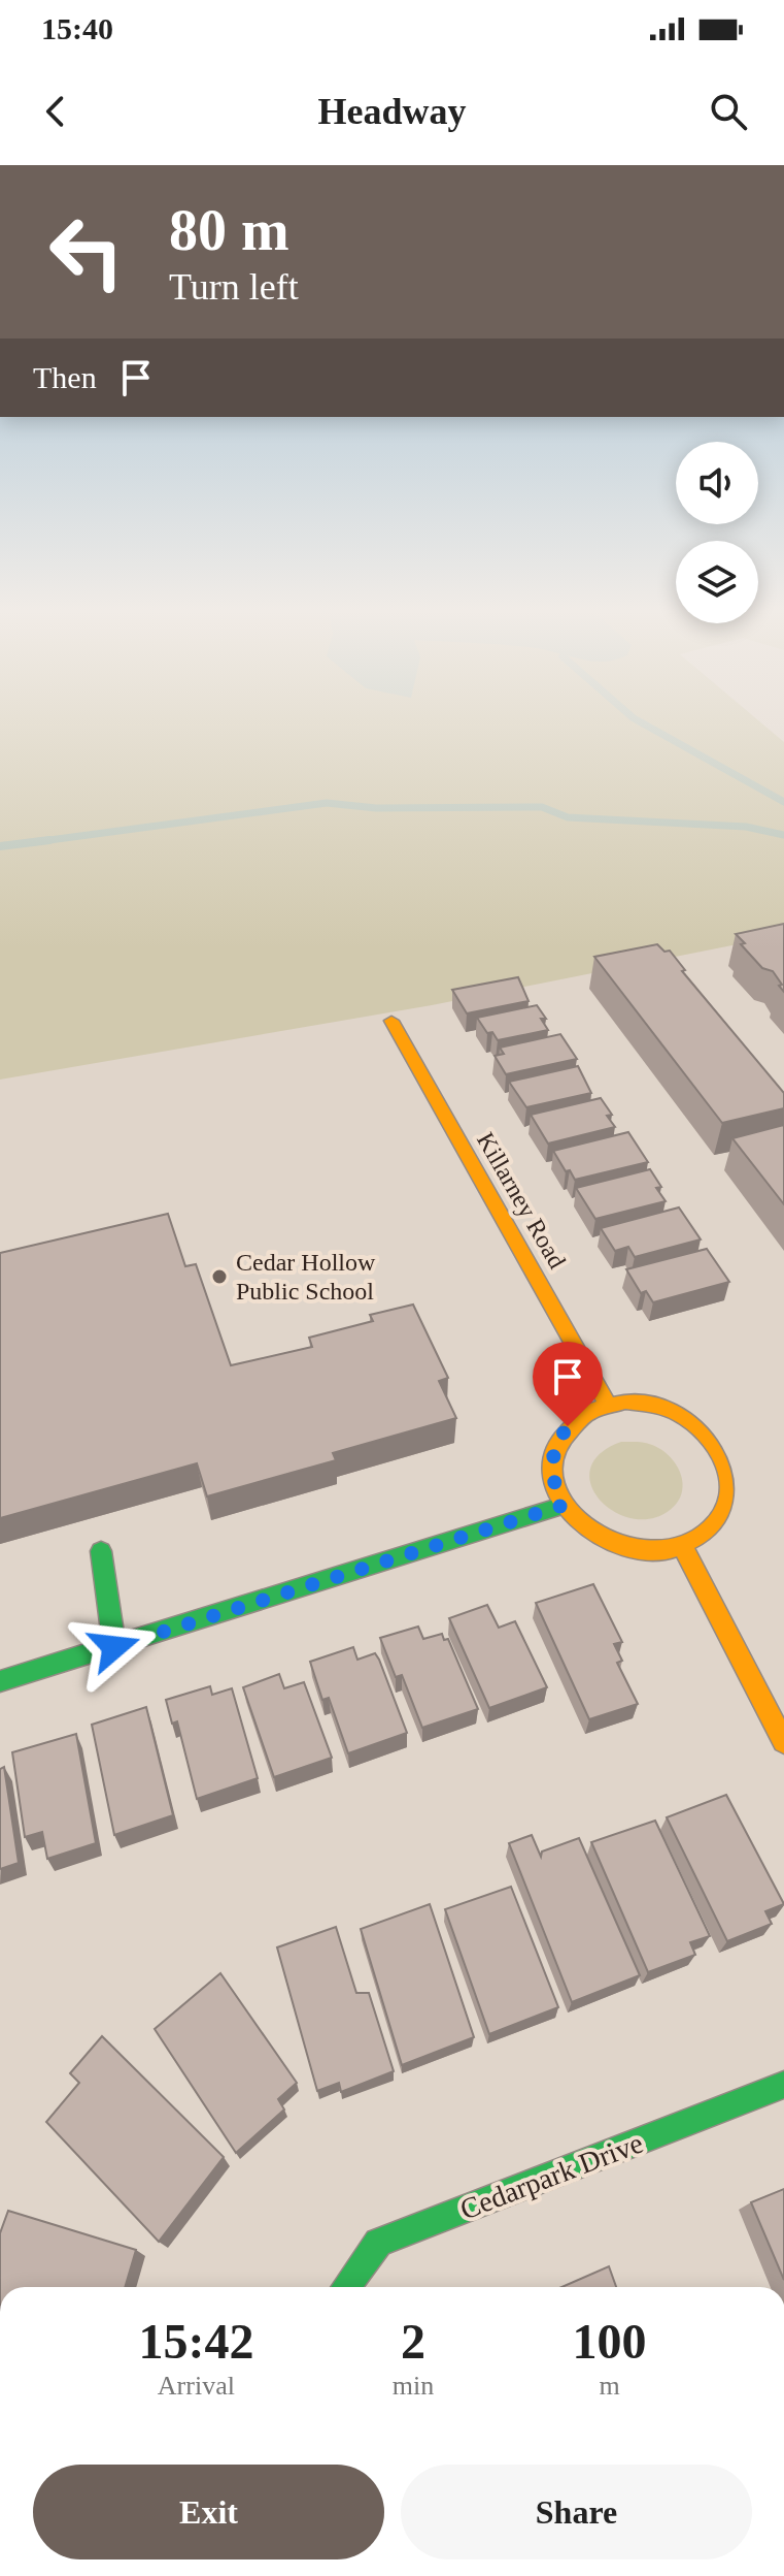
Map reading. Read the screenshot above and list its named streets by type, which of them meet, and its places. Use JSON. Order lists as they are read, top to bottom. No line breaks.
{"streets":{"street":["Killarney Road","Cedarpark Drive"]},"places":["Cedar Hollow Public School"],"page":{"status":"15:40","header":"Headway","turn":["80 m","Turn left"],"then":"Then","eta":["15:42","Arrival","2","min","100","m"],"buttons":["Exit","Share"]}}
